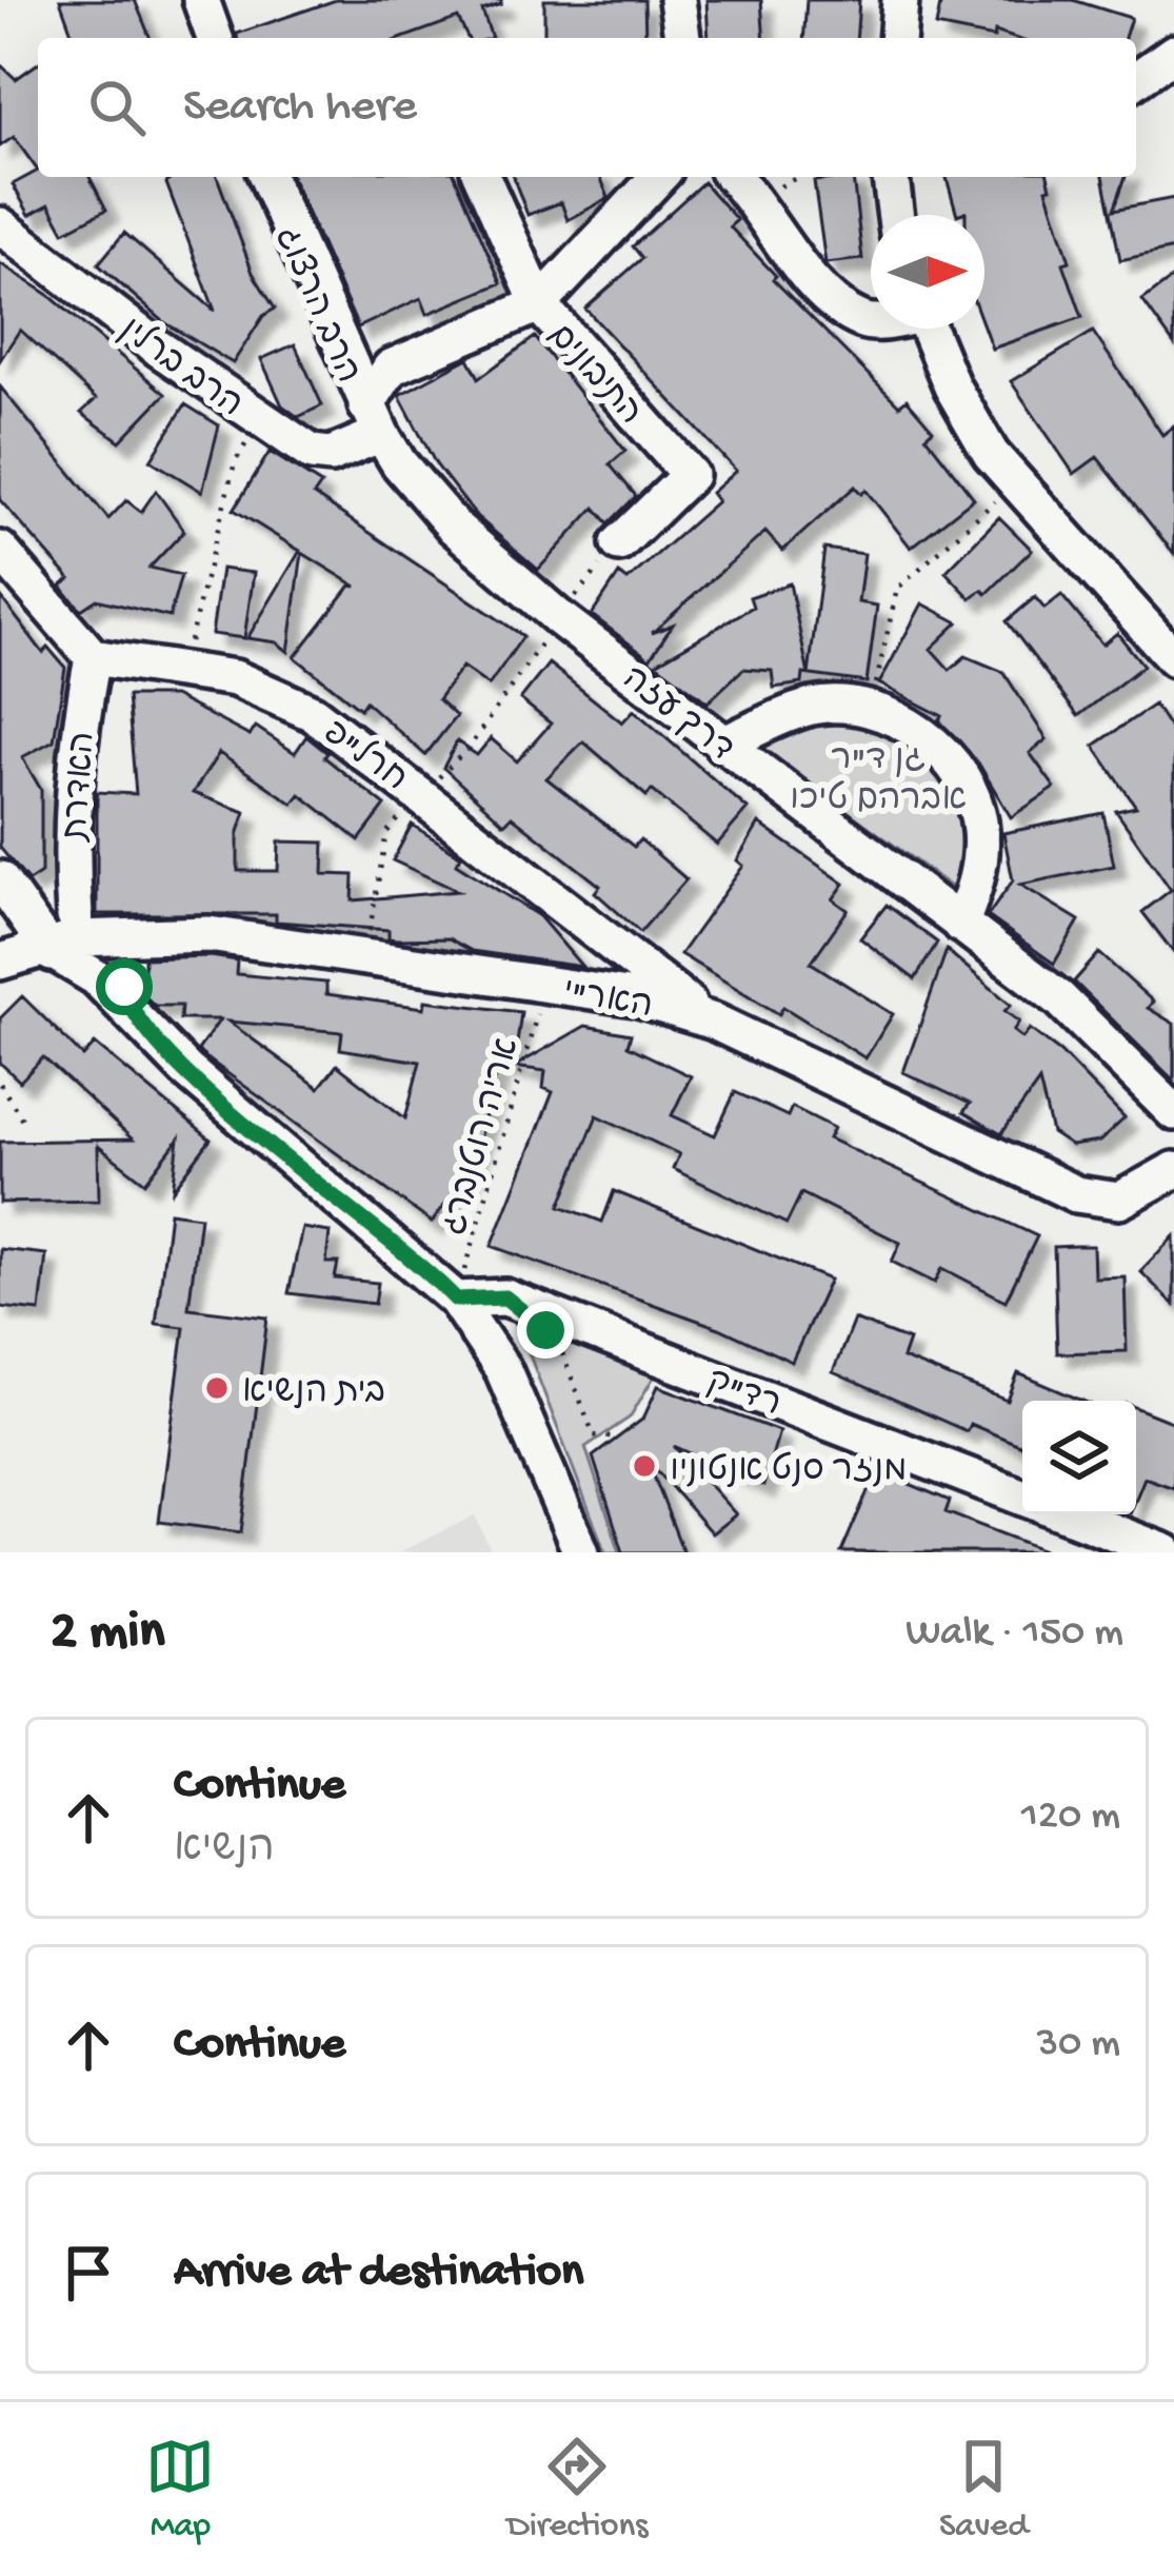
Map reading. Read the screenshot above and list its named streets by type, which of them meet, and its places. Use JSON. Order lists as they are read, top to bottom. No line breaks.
{"streets":{"street":["הרב הרצוג","הרב ברלין","התיבונים","דרך עזה","חרל\"פ","האדרת","האר\"י","רד\"ק"],"path":["אריה רוטנברג"]},"crossings":[["הרב הרצוג","הרב ברלין"],["הרב הרצוג","דרך עזה"],["הרב ברלין","דרך עזה"],["חרל\"פ","האדרת"],["חרל\"פ","האר\"י"],["האר\"י","אריה רוטנברג"],["אריה רוטנברג","רד\"ק"]],"parks":["גן ד\"ר אברהם טיכו"],"places":["בית הנשיא","מנזר סנט אנטוניו"],"north":"right","page":{"search":"Search here","heading":["2 min","Walk · 150 m"],"list":[["Continue","הנשיא","120 m"],["Continue","30 m"],"Arrive at destination"],"nav":["Map","Directions","Saved"]}}
